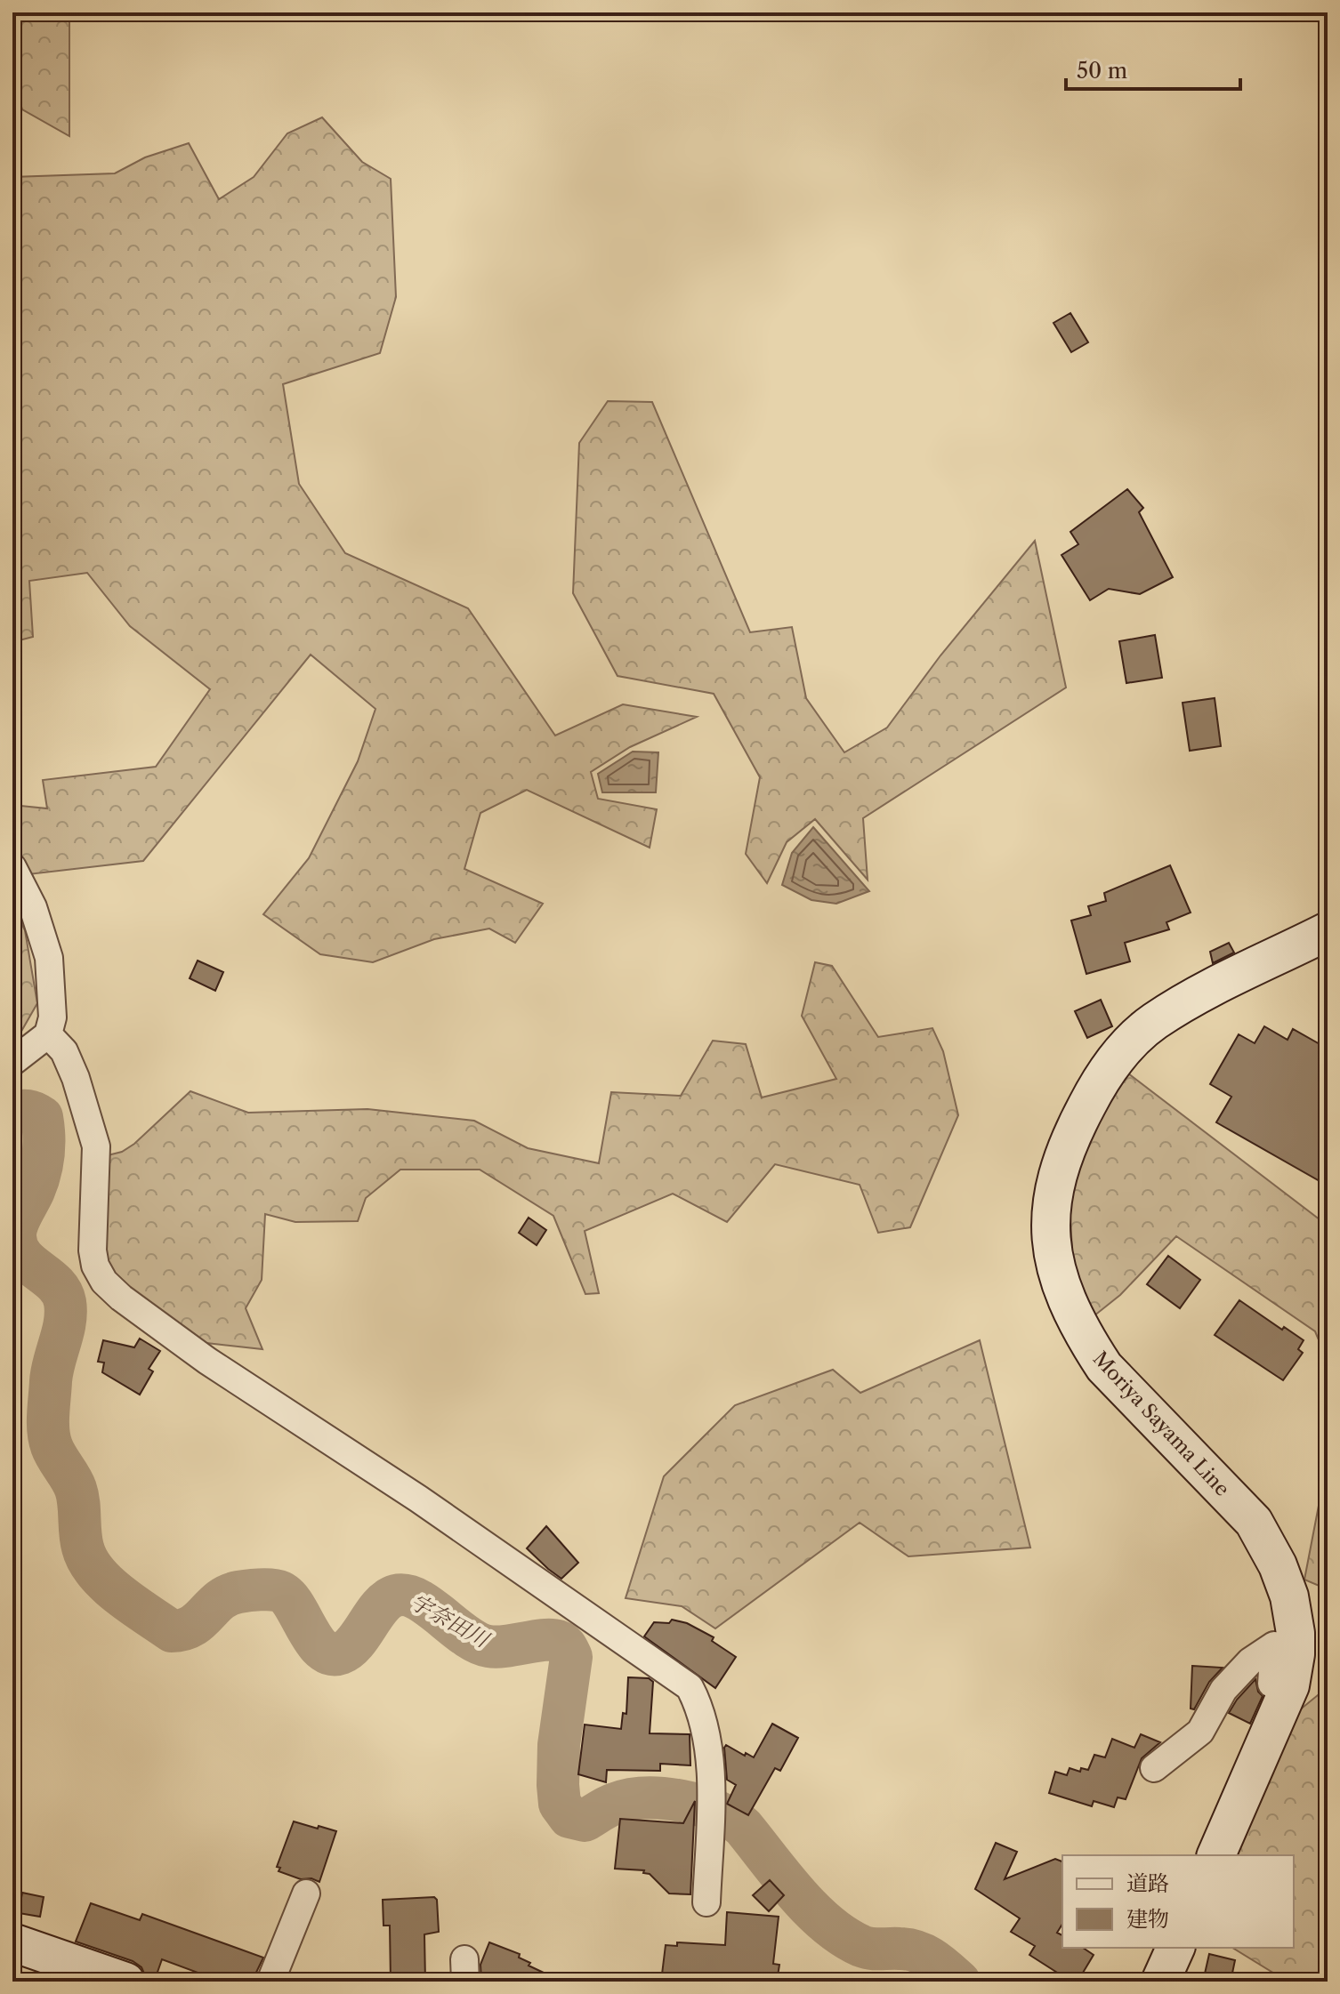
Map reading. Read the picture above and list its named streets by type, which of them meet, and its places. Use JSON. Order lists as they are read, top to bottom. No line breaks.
{"streets":{"main road":["Moriya Sayama Line"]},"water":["宇奈田川"],"legend":["道路","建物"],"scale_bar":"50 m"}
